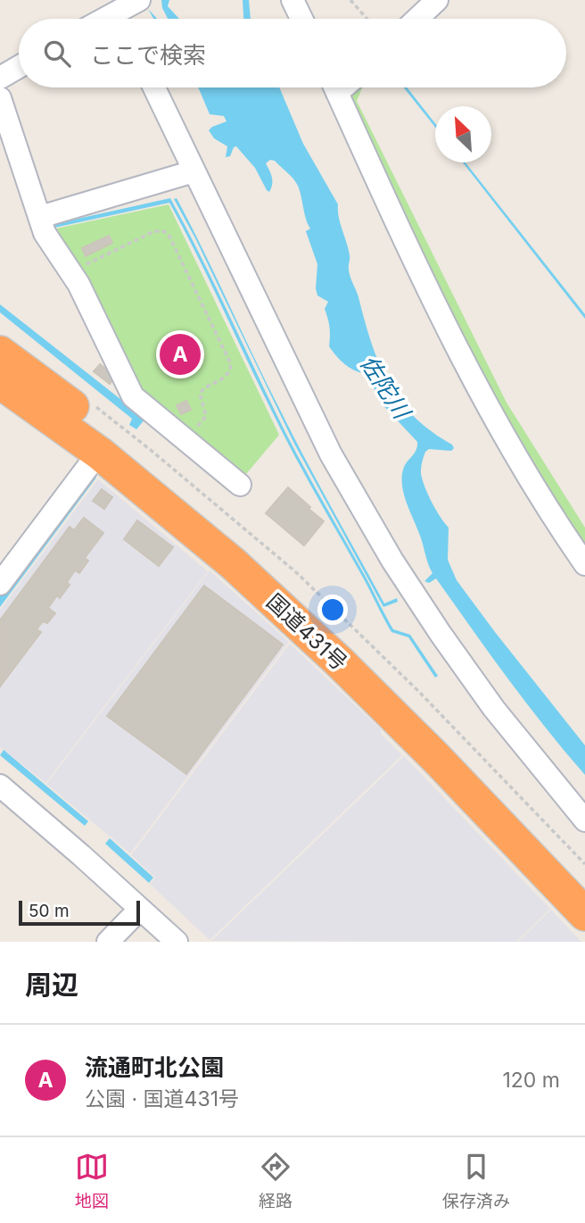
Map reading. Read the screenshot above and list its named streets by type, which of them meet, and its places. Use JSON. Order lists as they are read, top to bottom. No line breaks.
{"streets":{"highway":["国道431号"]},"water":["佐陀川"],"scale_bar":"50 m","north":"top left","page":{"search":"ここで検索","pins":"A","scale":"50 m","heading":"周辺","list":[{"mark":"A","name":"流通町北公園","note":"公園 · 国道431号","value":"120 m"}],"nav":["地図","経路","保存済み"]}}
